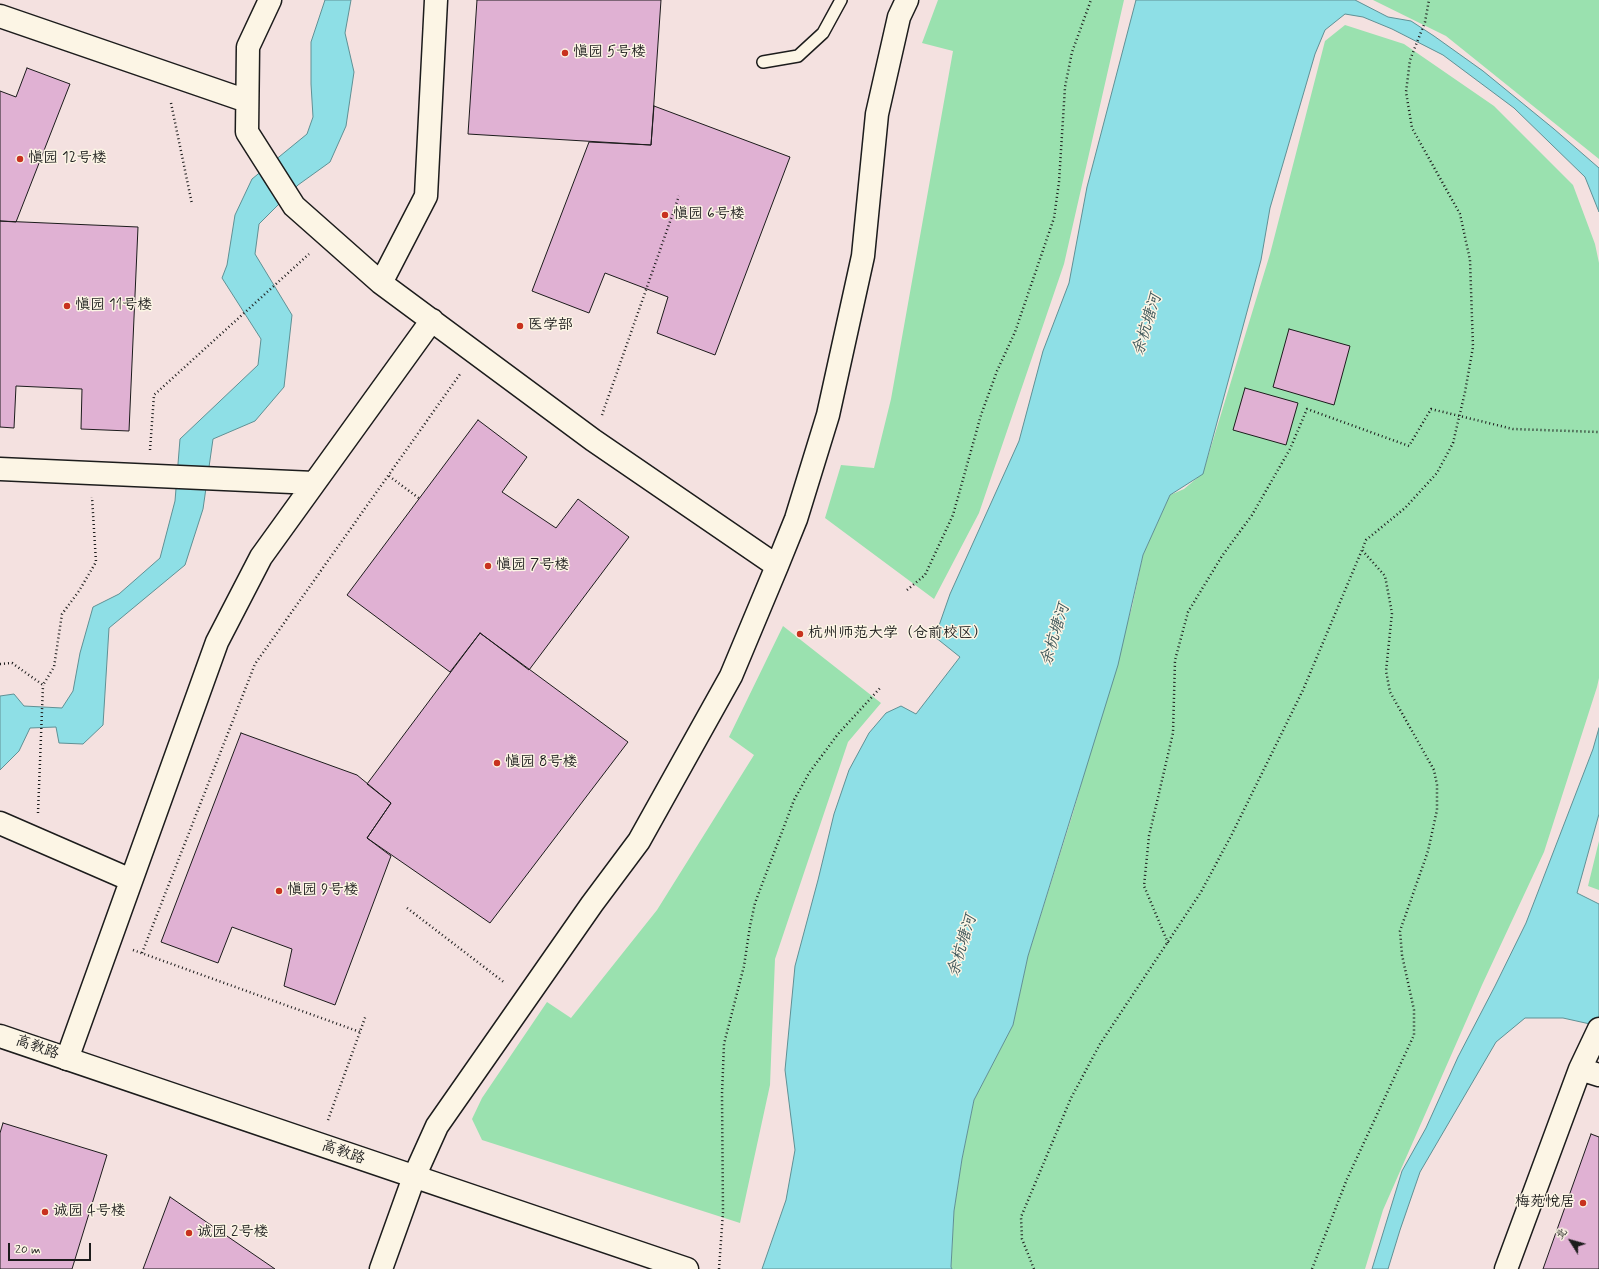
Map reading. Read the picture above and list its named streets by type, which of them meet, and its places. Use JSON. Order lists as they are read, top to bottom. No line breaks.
{"streets":{"street":["高教路"]},"water":["余杭塘河"],"places":["慎园 5号楼","慎园 12号楼","慎园 6号楼","慎园 11号楼","医学部","慎园 7号楼","杭州师范大学（仓前校区）","慎园 8号楼","慎园 9号楼","梅苑悦居","诚园 4号楼","诚园 2号楼"],"scale_bar":"20 m","north":"top left"}
